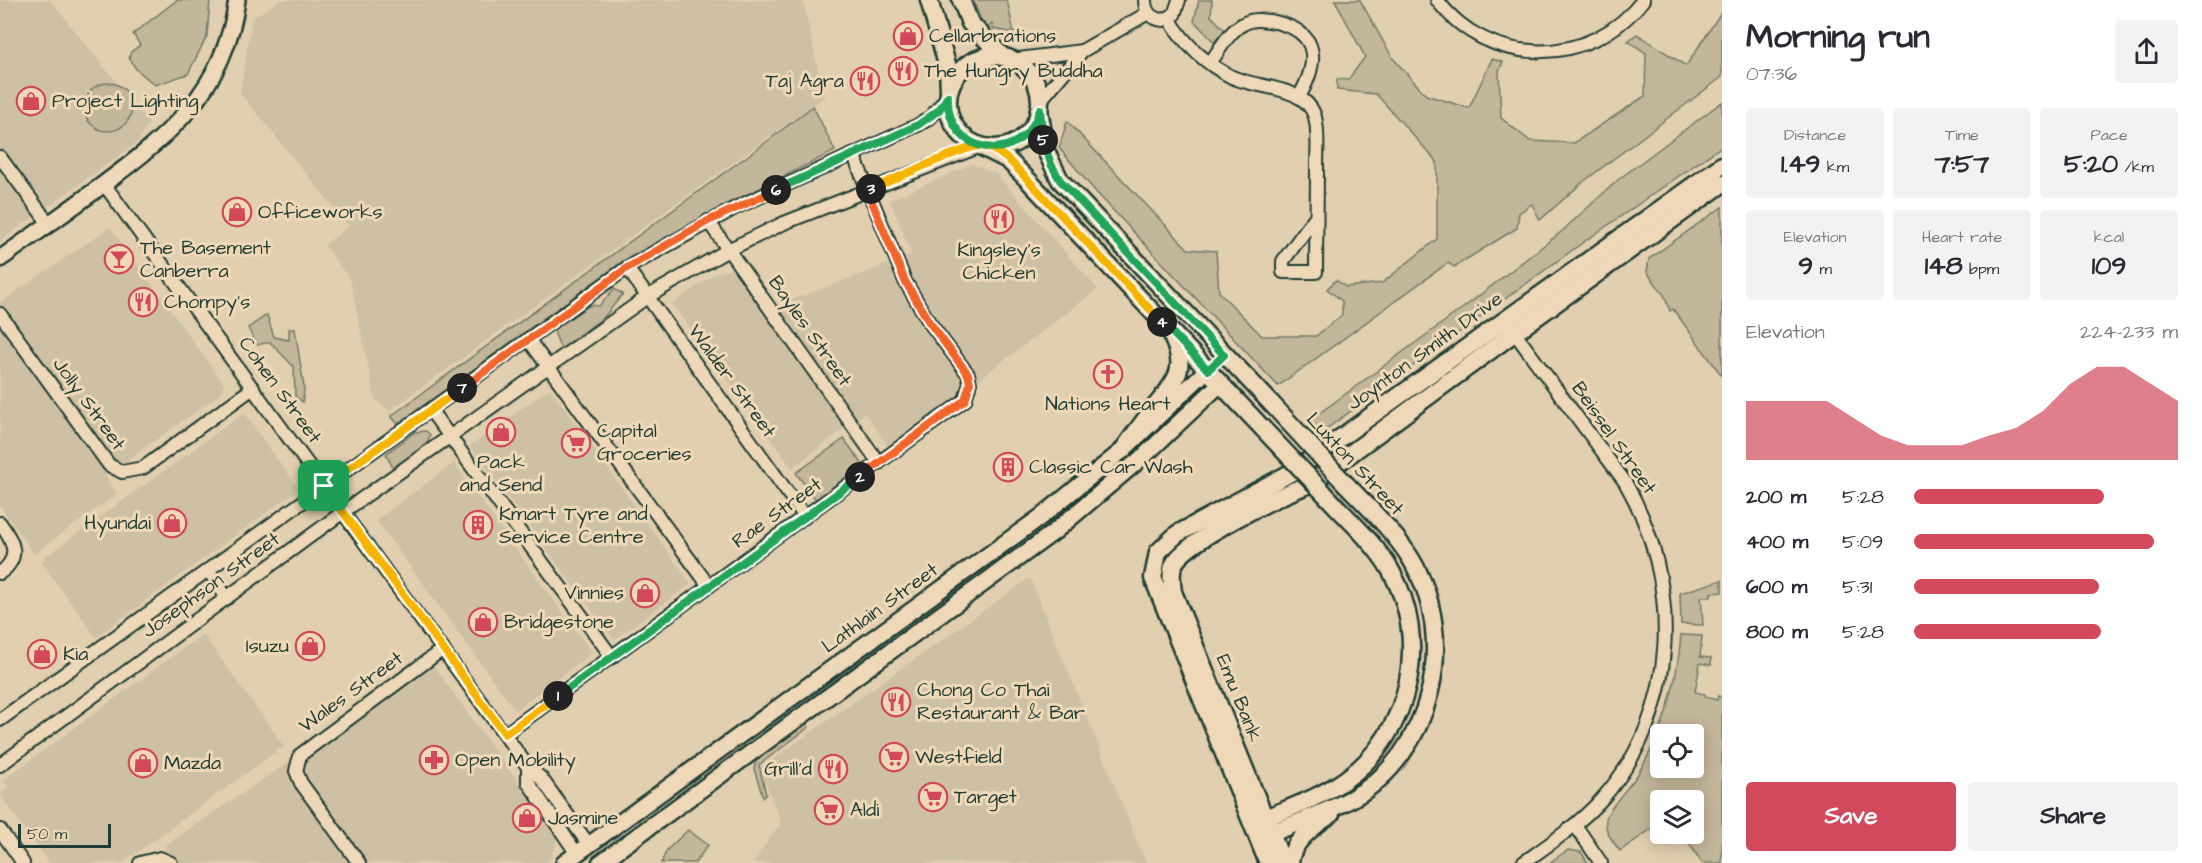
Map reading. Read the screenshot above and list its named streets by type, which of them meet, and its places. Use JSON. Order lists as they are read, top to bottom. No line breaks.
{"streets":{"main road":["Joynton Smith Drive","Luxton Street","Emu Bank"],"street":["Bayles Street","Walder Street","Cohen Street","Jolly Street","Beissel Street","Rae Street","Josephson Street","Lathlain Street","Wales Street"]},"crossings":[["Bayles Street","Rae Street"],["Bayles Street","Josephson Street"],["Joynton Smith Drive","Beissel Street"],["Joynton Smith Drive","Emu Bank"],["Walder Street","Rae Street"],["Walder Street","Josephson Street"],["Cohen Street","Jolly Street"],["Cohen Street","Rae Street"],["Cohen Street","Josephson Street"],["Cohen Street","Lathlain Street"],["Cohen Street","Wales Street"],["Luxton Street","Josephson Street"],["Luxton Street","Emu Bank"],["Rae Street","Josephson Street"]],"places":{"shop":["Cellarbrations","Project Lighting","Officeworks","Pack and Send","Hyundai","Vinnies","Bridgestone","Isuzu","Kia","Mazda","Jasmine"],"restaurant":["The Hungry Buddha","Taj Agra","Kingsley's Chicken","Chompy's","Chong Co Thai Restaurant & Bar","Grill'd"],"bar":["The Basement Canberra"],"church":["Nations Heart"],"supermarket":["Capital Groceries","Westfield","Target","Aldi"],"building":["Classic Car Wash","Kmart Tyre and Service Centre"],"pharmacy":["Open Mobility"]},"scale_bar":"50 m","page":{"heading":["Morning run","07:36"],"stats":[["Distance","1.49 km"],["Time","7:57"],["Pace","5:20 /km"],["Elevation","9 m"],["Heart rate","148 bpm"],["kcal","109"]],"pins":["5","3","6","4","7","2","1"],"chart":["Elevation","224–233 m"],"list":[{"name":"200 m","note":"5:28"},{"name":"400 m","note":"5:09"},{"name":"600 m","note":"5:31"},{"name":"800 m","note":"5:28"}],"buttons":["Save","Share"],"scale":"50 m"}}
